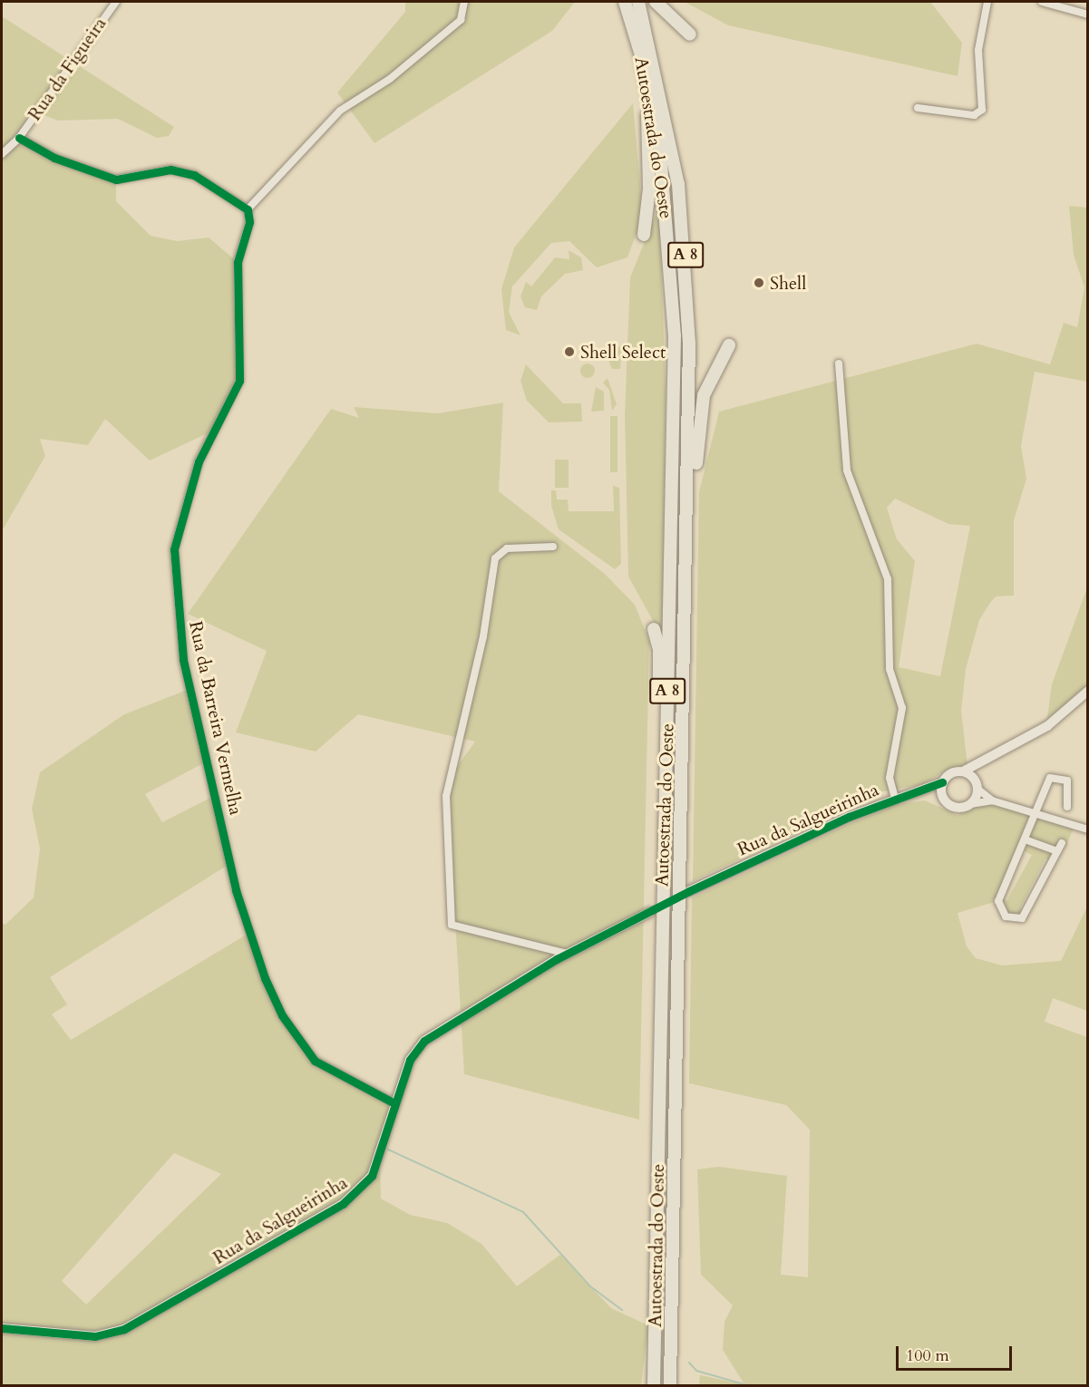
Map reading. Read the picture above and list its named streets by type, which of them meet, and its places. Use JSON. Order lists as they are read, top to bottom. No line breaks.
{"streets":{"highway":["Autoestrada do Oeste","A 8"],"street":["Rua da Figueira","Rua da Barreira Vermelha","Rua da Salgueirinha"]},"crossings":[["Rua da Barreira Vermelha","Rua da Salgueirinha"]],"places":["Shell","Shell Select"],"scale_bar":"100 m"}
